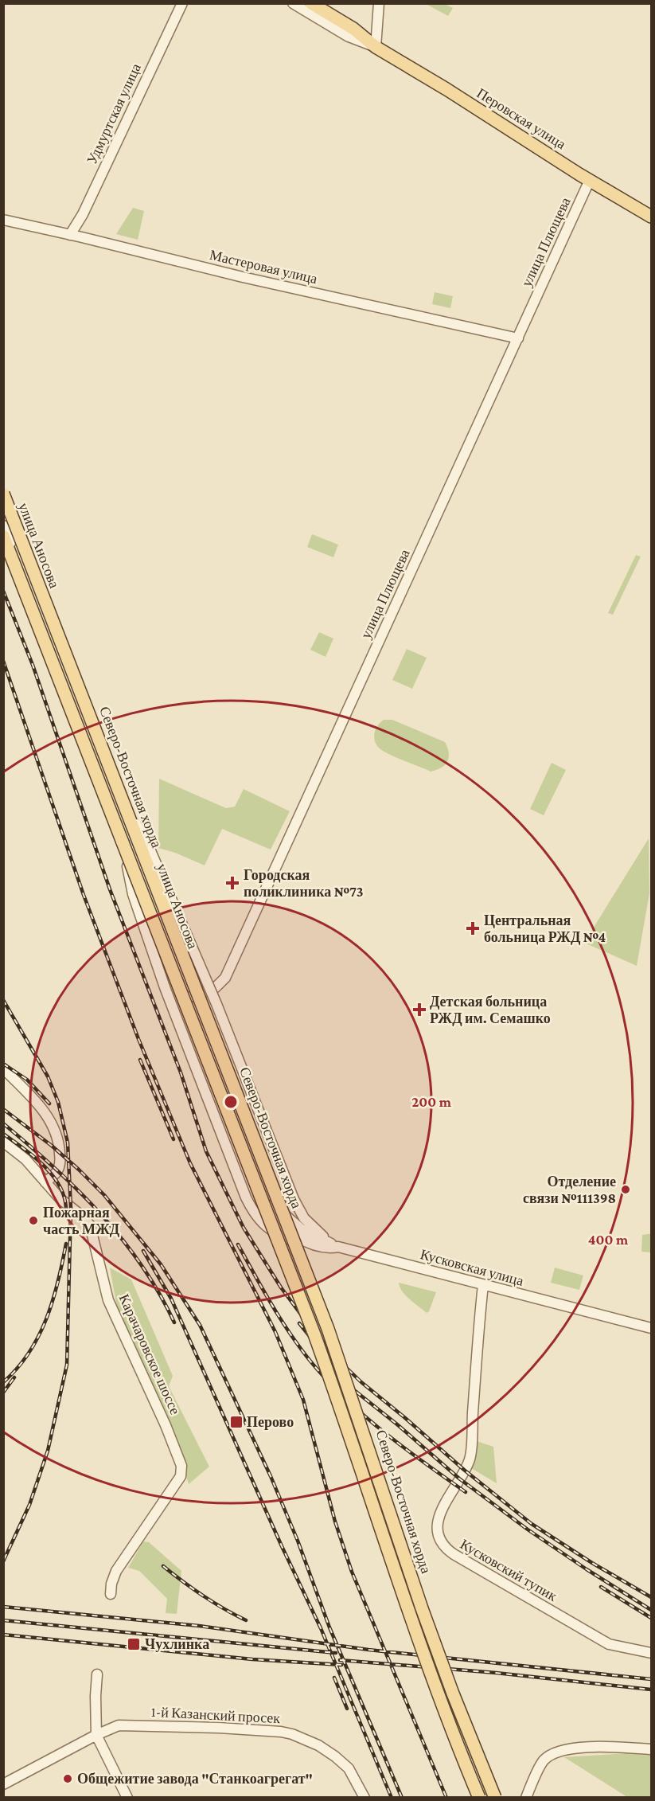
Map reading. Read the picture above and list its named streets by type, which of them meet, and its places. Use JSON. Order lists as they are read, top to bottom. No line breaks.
{"streets":{"main road":["Перовская улица","Северо-Восточная хорда"],"street":["Удмуртская улица","улица Плющева","Мастеровая улица","улица Аносова","Кусковская улица","Карачаровское шоссе","Кусковский тупик","1-й Казанский просек"]},"crossings":[["Удмуртская улица","Мастеровая улица"],["Перовская улица","улица Плющева"],["улица Плющева","Мастеровая улица"],["улица Плющева","улица Аносова"],["улица Аносова","Северо-Восточная хорда"],["улица Аносова","Кусковская улица"],["Кусковская улица","Кусковский тупик"]],"places":{"health":["Городская поликлиника №73","Центральная больница РЖД №4","Детская больница РЖД им. Семашко"],"other":["Отделение связи №111398","Пожарная часть МЖД","Общежитие завода \"Станкоагрегат\""],"transit":["Перово","Чухлинка"]},"rings":["200 m","400 m"]}
